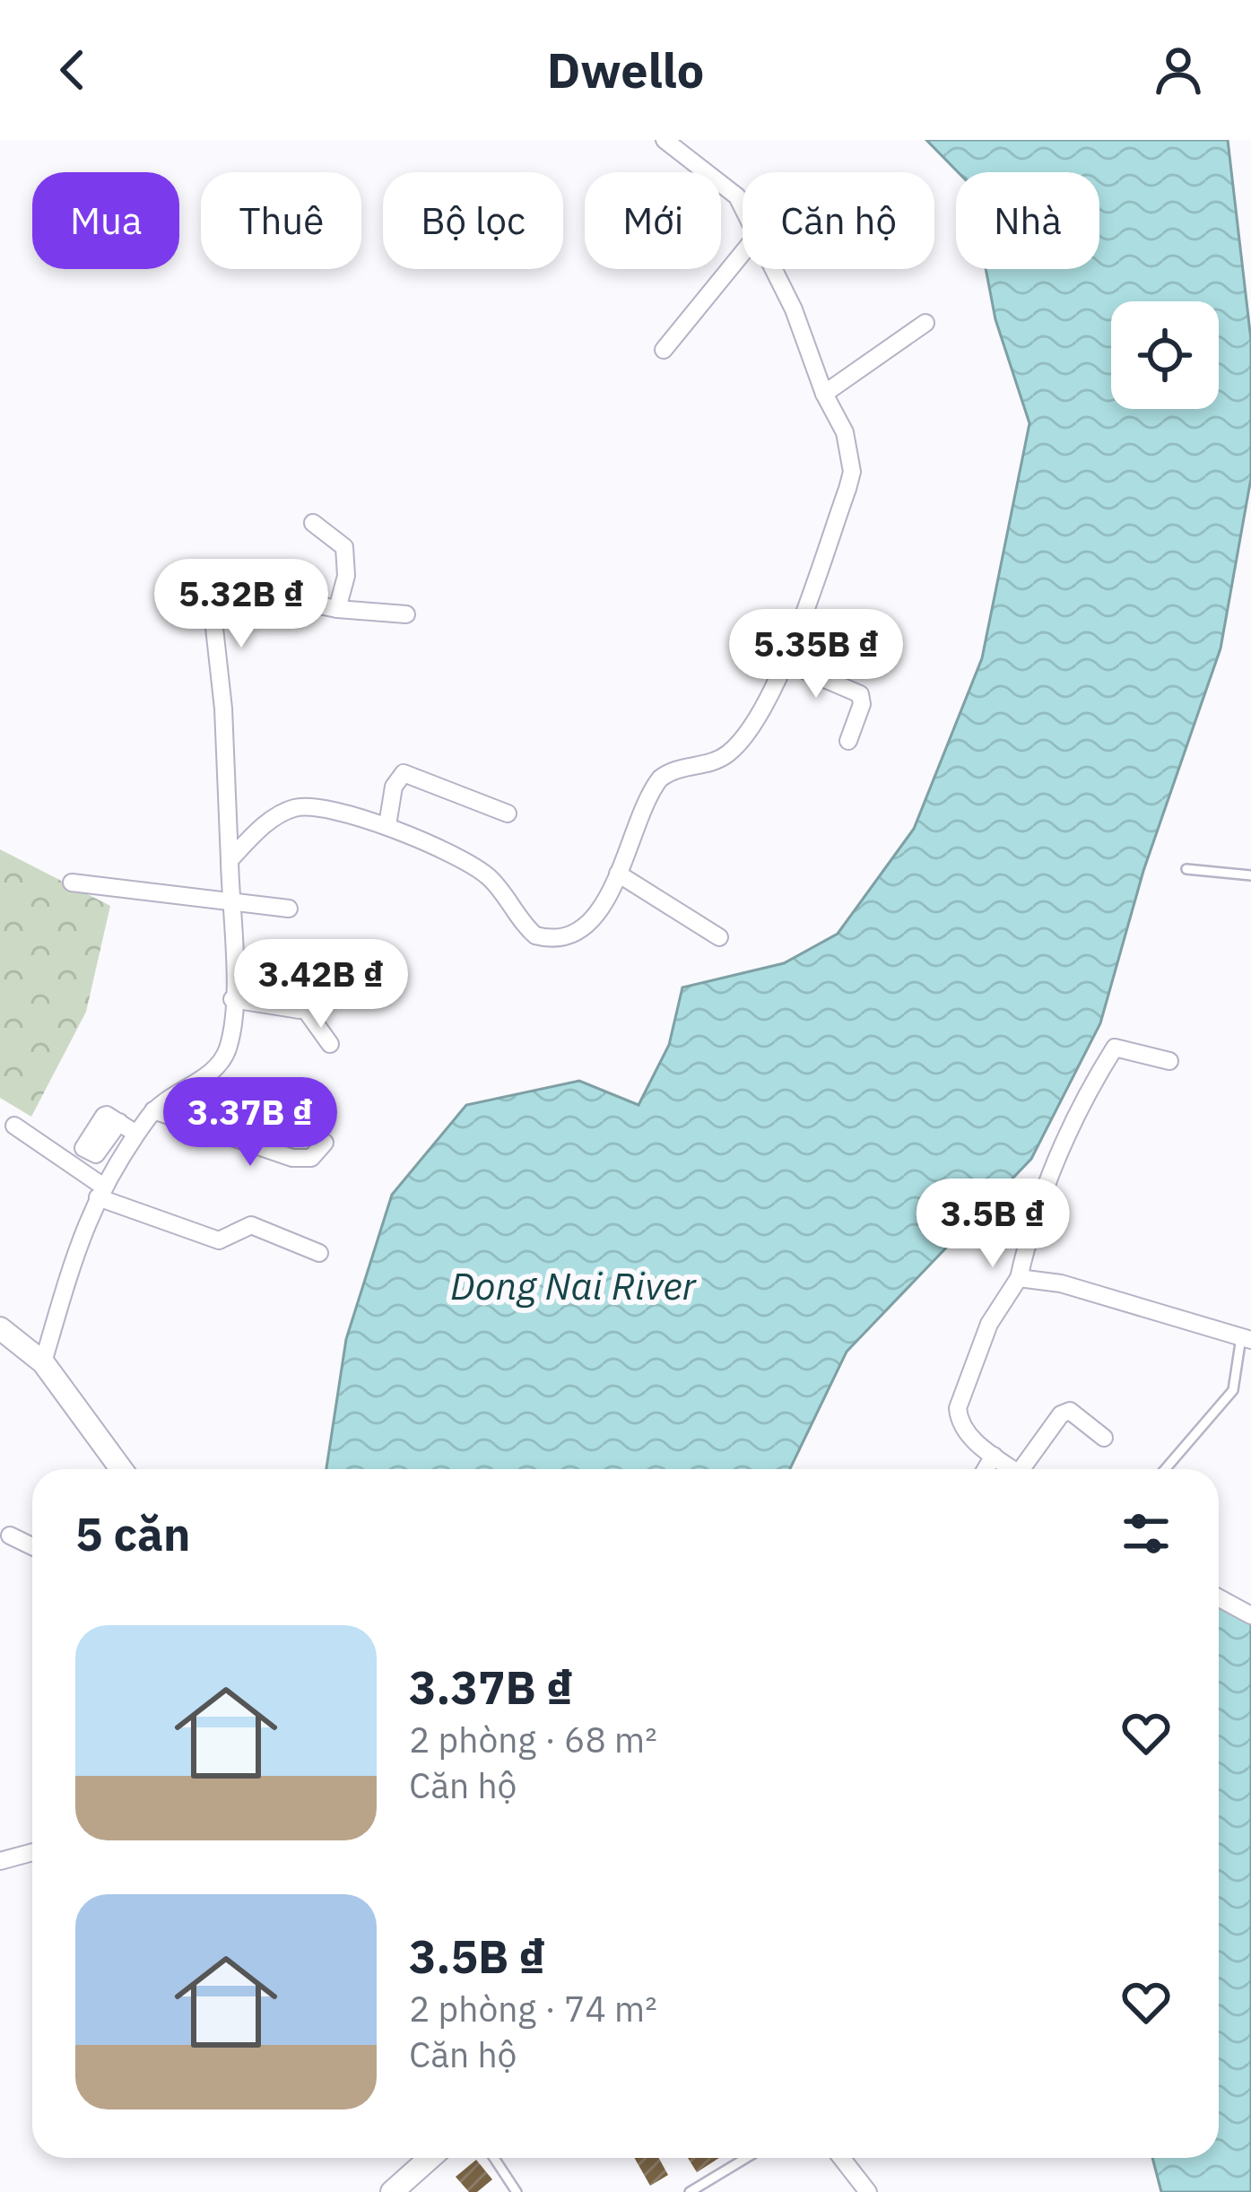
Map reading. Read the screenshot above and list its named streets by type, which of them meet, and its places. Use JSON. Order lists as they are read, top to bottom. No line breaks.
{"water":["Dong Nai River"],"page":{"header":"Dwello","chip":["Mua","Thuê","Bộ lọc","Mới","Căn hộ","Nhà"],"price":["5.32B ₫","5.35B ₫","3.42B ₫","3.37B ₫","3.5B ₫"],"heading":"5 căn","list":[{"name":"3.37B ₫","note":"2 phòng · 68 m² · Căn hộ"},{"name":"3.5B ₫","note":"2 phòng · 74 m² · Căn hộ"}]}}
